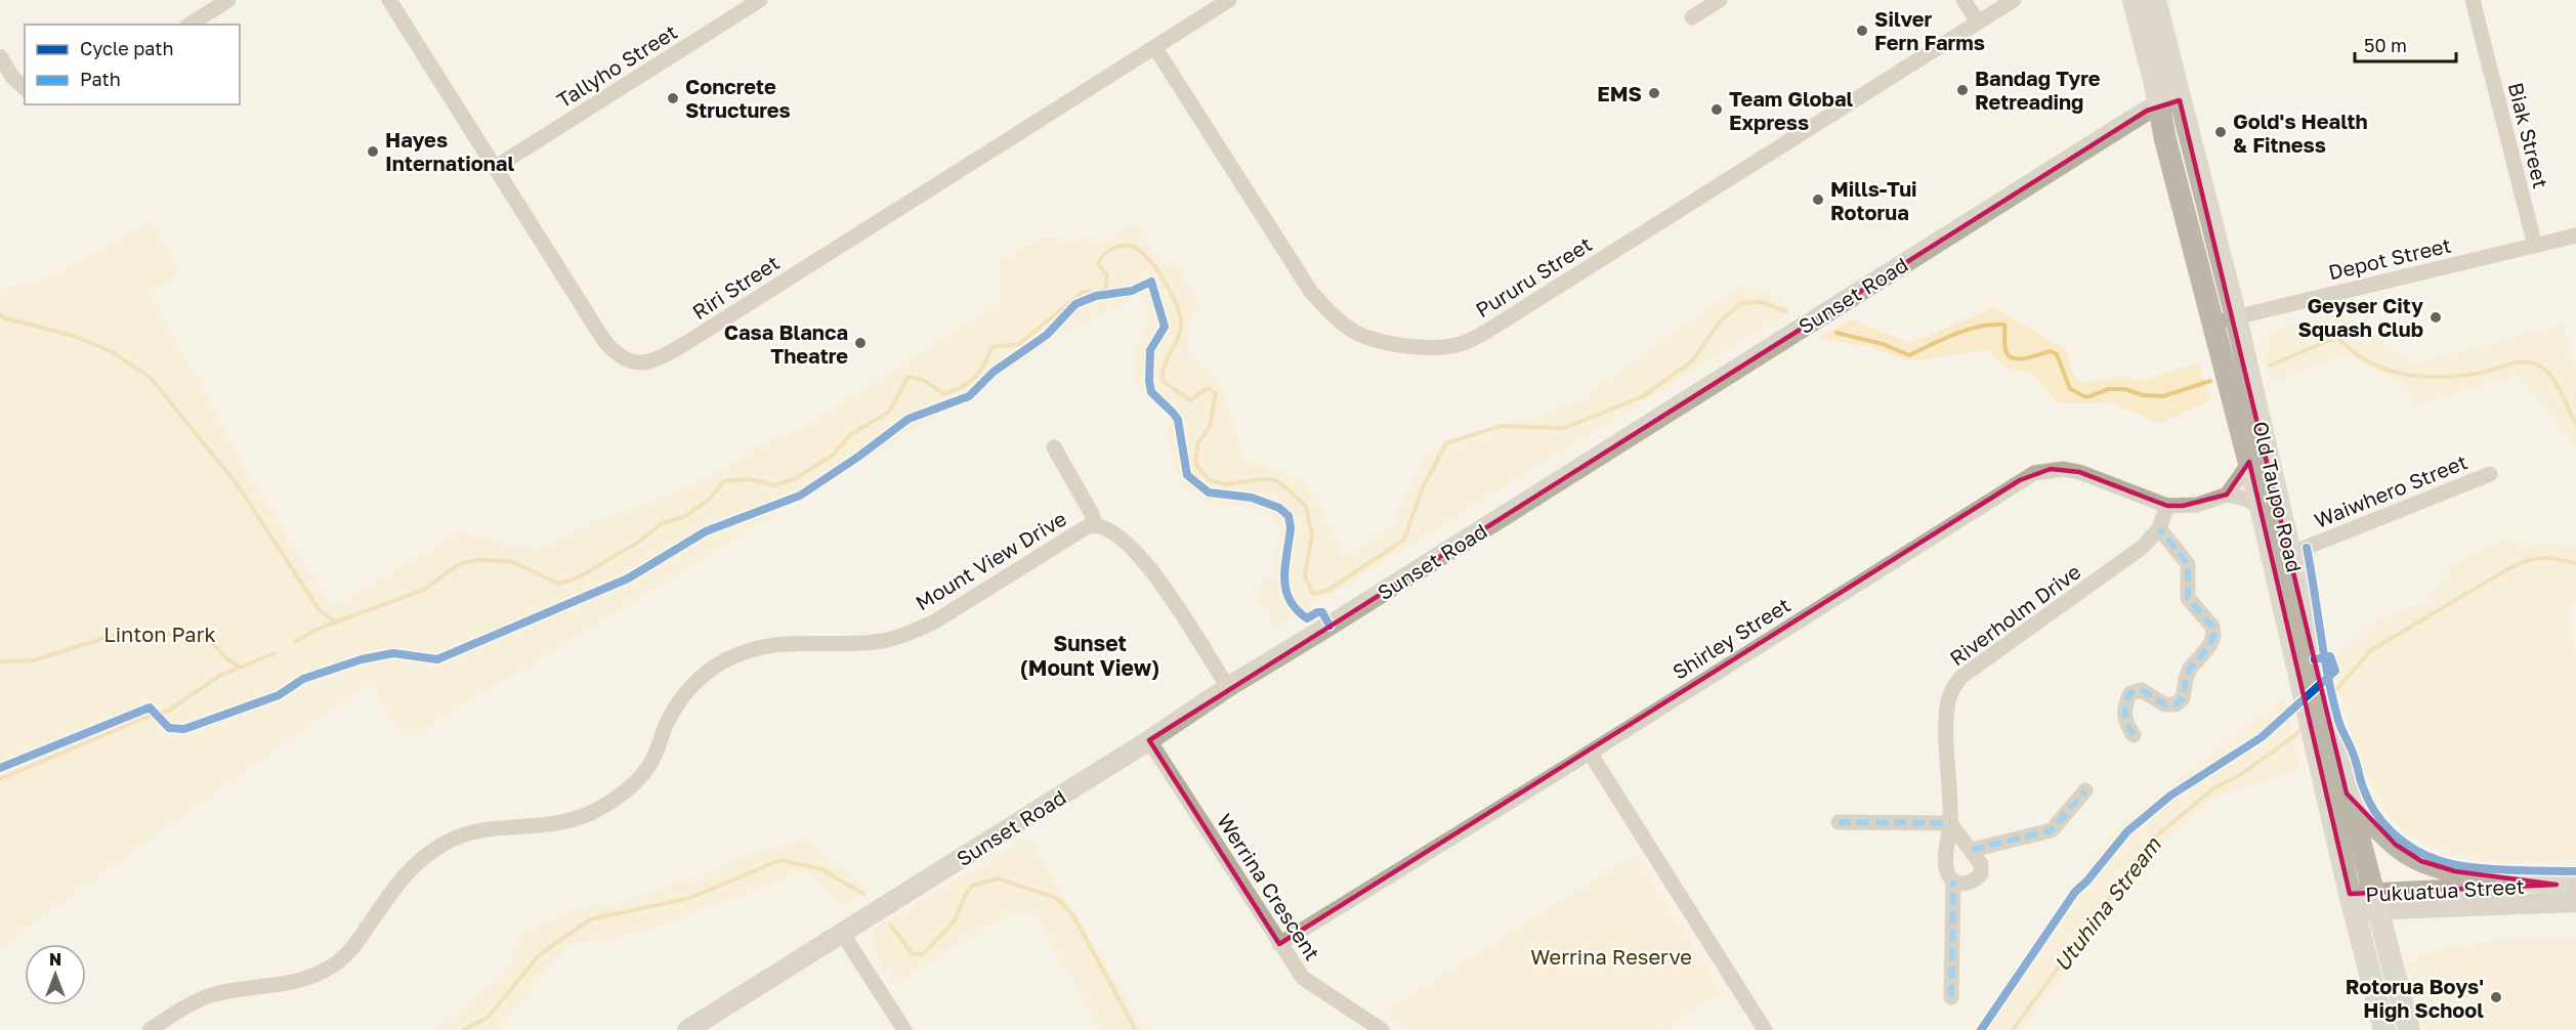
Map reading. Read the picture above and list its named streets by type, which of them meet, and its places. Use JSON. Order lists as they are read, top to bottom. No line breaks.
{"streets":{"highway":["Old Taupo Road"],"main road":["Sunset Road","Pukuatua Street"],"street":["Tallyho Street","Biak Street","Depot Street","Pururu Street","Riri Street","Waiwhero Street","Mount View Drive","Riverholm Drive","Shirley Street","Werrina Crescent"]},"crossings":[["Tallyho Street","Riri Street"],["Biak Street","Depot Street"],["Depot Street","Old Taupo Road"],["Pururu Street","Riri Street"],["Sunset Road","Old Taupo Road"],["Sunset Road","Mount View Drive"],["Sunset Road","Werrina Crescent"],["Waiwhero Street","Old Taupo Road"],["Old Taupo Road","Pukuatua Street"],["Riverholm Drive","Shirley Street"],["Shirley Street","Werrina Crescent"]],"districts":["Sunset (Mount View)"],"water":["Utuhina Stream"],"parks":["Linton Park","Werrina Reserve"],"places":["Silver Fern Farms","Bandag Tyre Retreading","EMS","Concrete Structures","Team Global Express","Gold's Health & Fitness","Hayes International","Mills-Tui Rotorua","Geyser City Squash Club","Casa Blanca Theatre","Rotorua Boys' High School"],"legend":["Cycle path","Path"],"scale_bar":"50 m","north":"top"}
